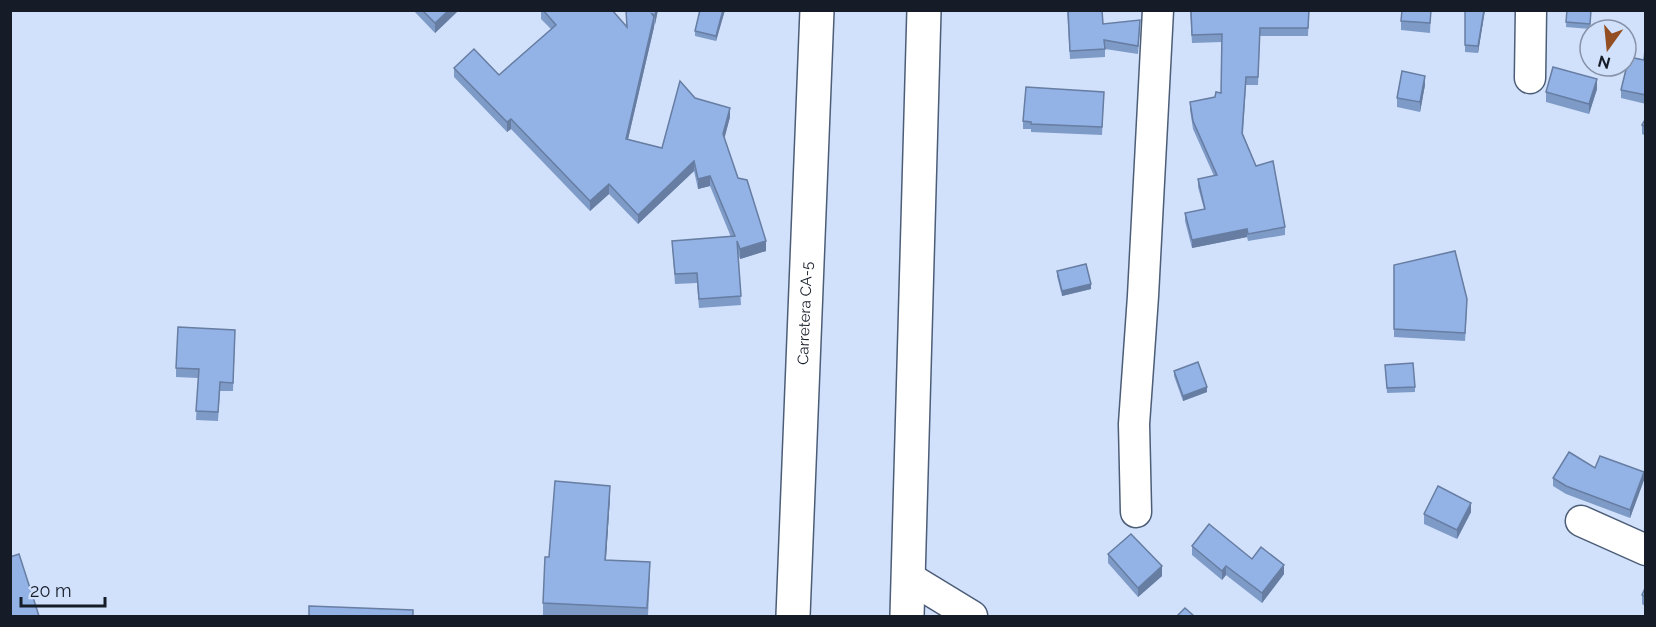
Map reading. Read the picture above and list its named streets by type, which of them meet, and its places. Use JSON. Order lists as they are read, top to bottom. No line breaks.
{"streets":{"highway":["Carretera CA-5"]},"scale_bar":"20 m","north":"bottom"}
